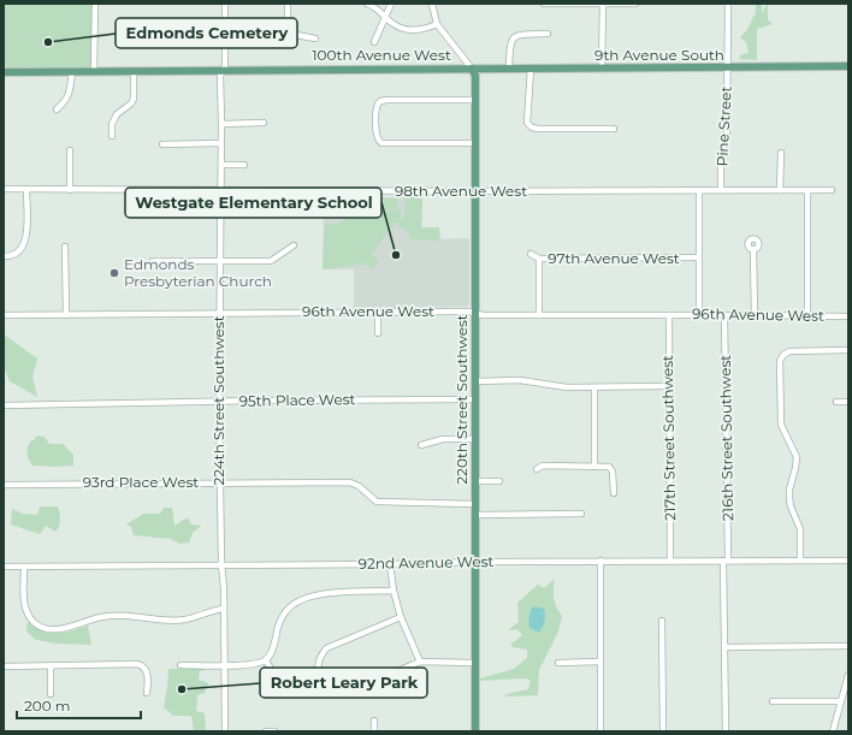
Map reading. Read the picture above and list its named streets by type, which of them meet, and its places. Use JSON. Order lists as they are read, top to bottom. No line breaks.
{"streets":{"main road":["100th Avenue West","9th Avenue South","220th Street Southwest"],"street":["Pine Street","98th Avenue West","97th Avenue West","96th Avenue West","224th Street Southwest","95th Place West","217th Street Southwest","216th Street Southwest","93rd Place West","92nd Avenue West"]},"crossings":[["100th Avenue West","9th Avenue South"],["100th Avenue West","220th Street Southwest"],["100th Avenue West","224th Street Southwest"],["9th Avenue South","Pine Street"],["9th Avenue South","220th Street Southwest"],["Pine Street","98th Avenue West"],["98th Avenue West","220th Street Southwest"],["98th Avenue West","224th Street Southwest"],["96th Avenue West","220th Street Southwest"],["96th Avenue West","224th Street Southwest"],["96th Avenue West","217th Street Southwest"],["96th Avenue West","216th Street Southwest"],["220th Street Southwest","95th Place West"],["220th Street Southwest","93rd Place West"],["220th Street Southwest","92nd Avenue West"],["224th Street Southwest","95th Place West"],["224th Street Southwest","93rd Place West"],["224th Street Southwest","92nd Avenue West"],["217th Street Southwest","92nd Avenue West"],["216th Street Southwest","92nd Avenue West"]],"places":["Edmonds Cemetery","Westgate Elementary School","Edmonds Presbyterian Church","Robert Leary Park"],"scale_bar":"200 m"}
